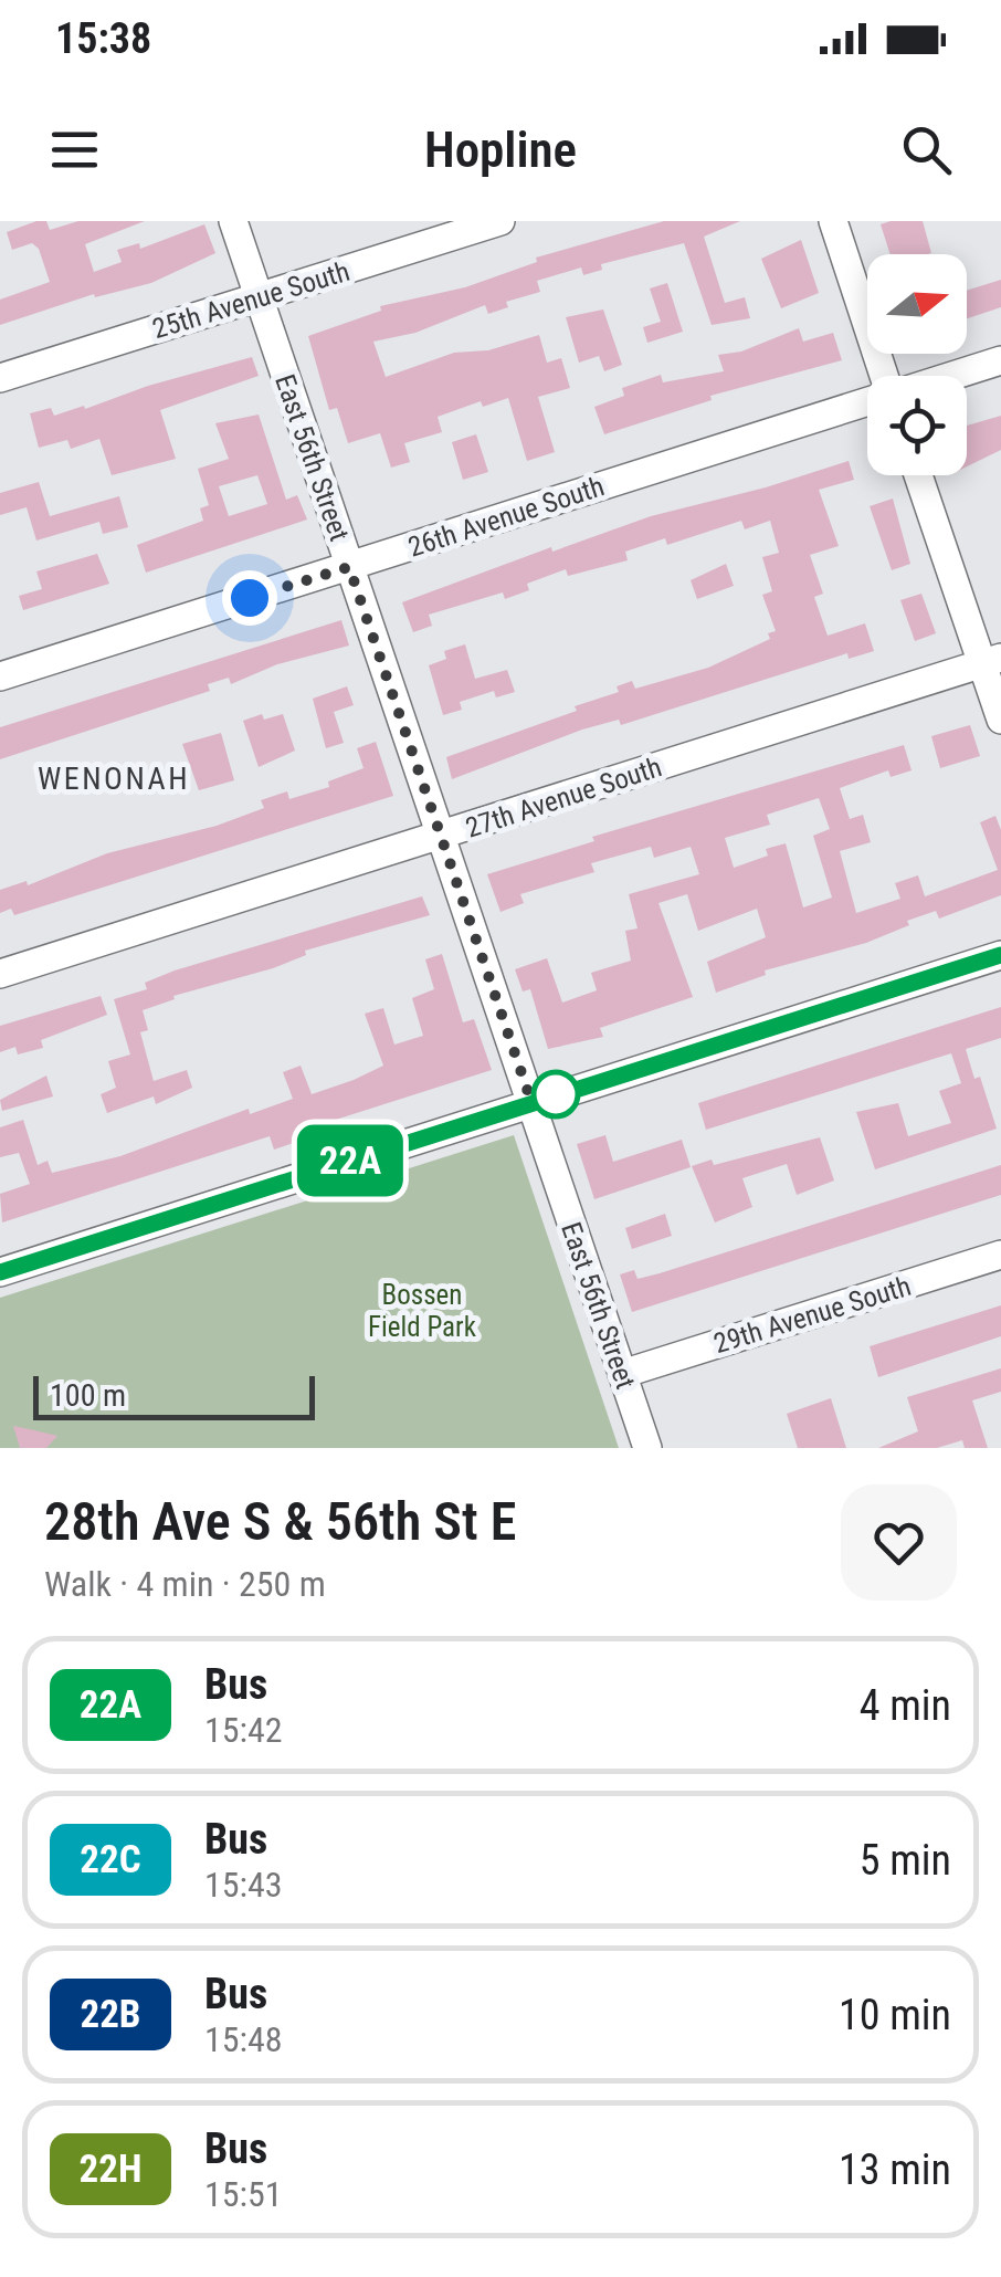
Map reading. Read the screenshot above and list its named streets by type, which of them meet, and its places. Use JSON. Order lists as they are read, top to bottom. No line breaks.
{"streets":{"street":["25th Avenue South","East 56th Street","26th Avenue South","27th Avenue South","29th Avenue South"]},"crossings":[["25th Avenue South","East 56th Street"],["East 56th Street","26th Avenue South"],["East 56th Street","27th Avenue South"],["East 56th Street","29th Avenue South"]],"districts":["WENONAH"],"parks":["Bossen Field Park"],"lines":["bus line 22A"],"scale_bar":"100 m","north":"right","page":{"status":"15:38","header":"Hopline","on_map":"22A","scale":"100 m","heading":["28th Ave S & 56th St E","Walk · 4 min · 250 m"],"list":[{"mark":"22A","name":"Bus","note":"15:42","value":"4 min"},{"mark":"22C","name":"Bus","note":"15:43","value":"5 min"},{"mark":"22B","name":"Bus","note":"15:48","value":"10 min"},{"mark":"22H","name":"Bus","note":"15:51","value":"13 min"}]}}
